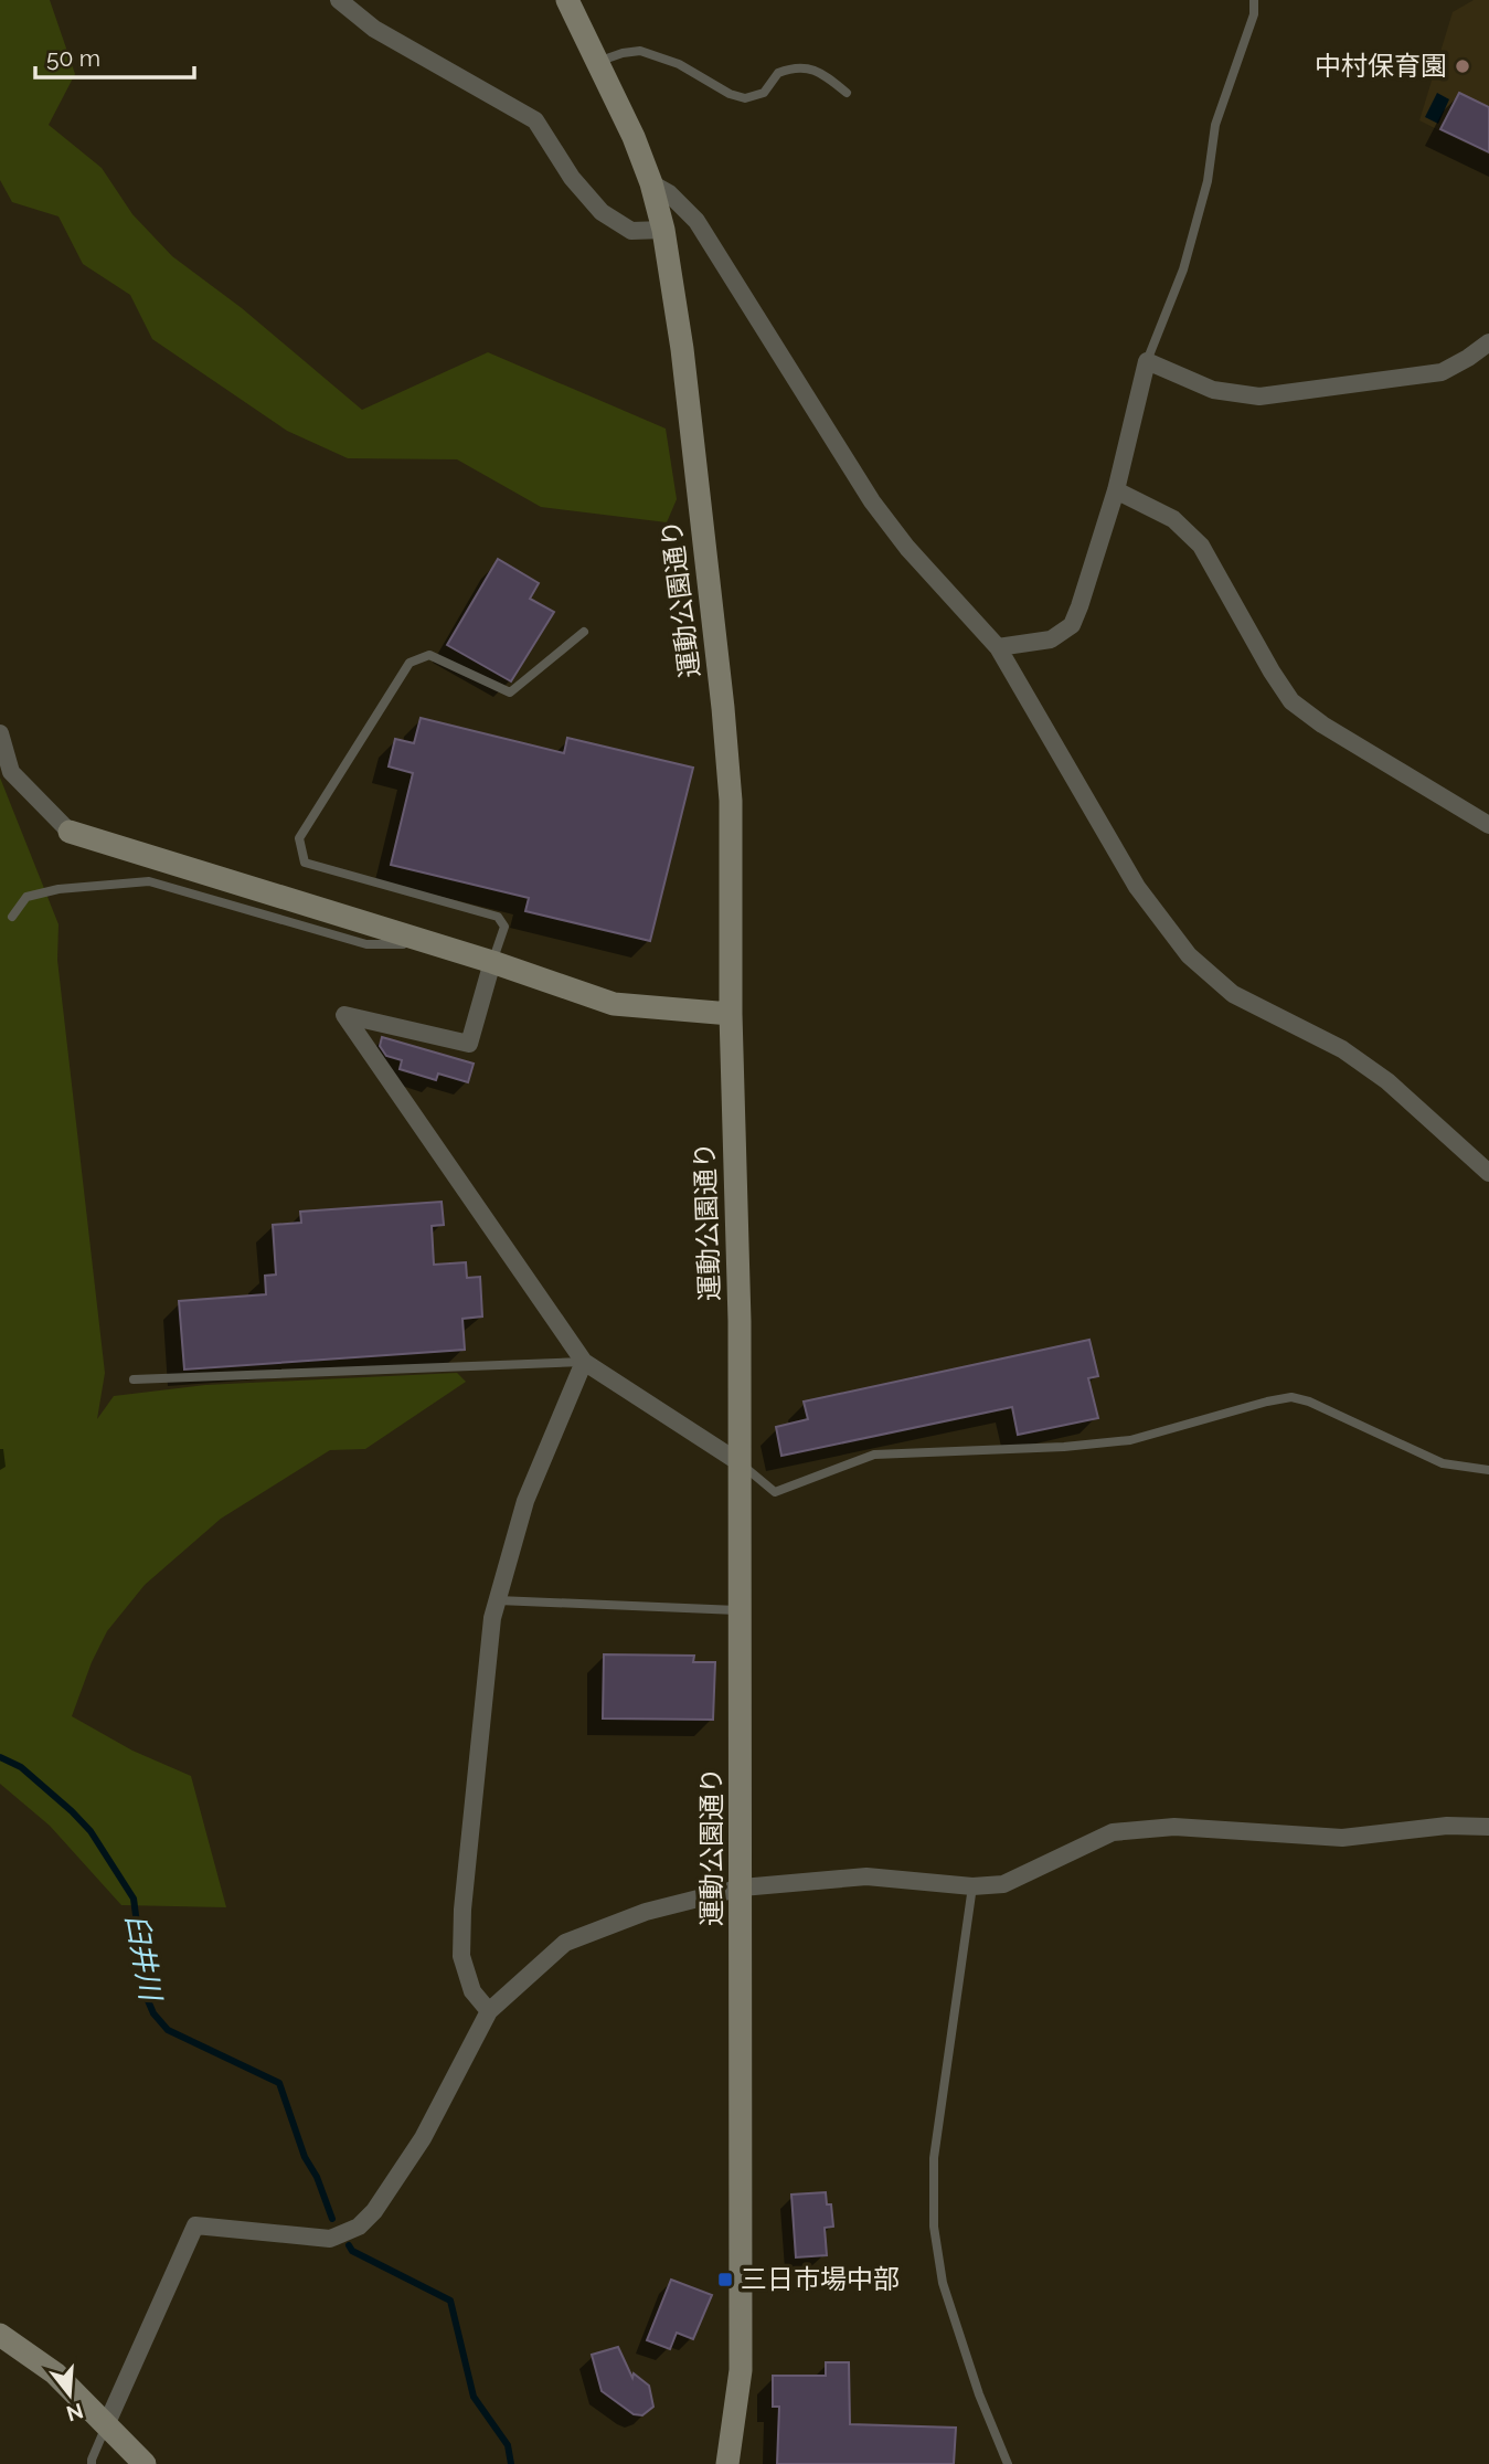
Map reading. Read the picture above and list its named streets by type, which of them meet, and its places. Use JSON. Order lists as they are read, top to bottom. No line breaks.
{"streets":{"street":["運動公園通り"]},"water":["臼井川"],"places":{"other":["中村保育園"],"transit":["三日市場中部"]},"scale_bar":"50 m","north":"bottom"}
